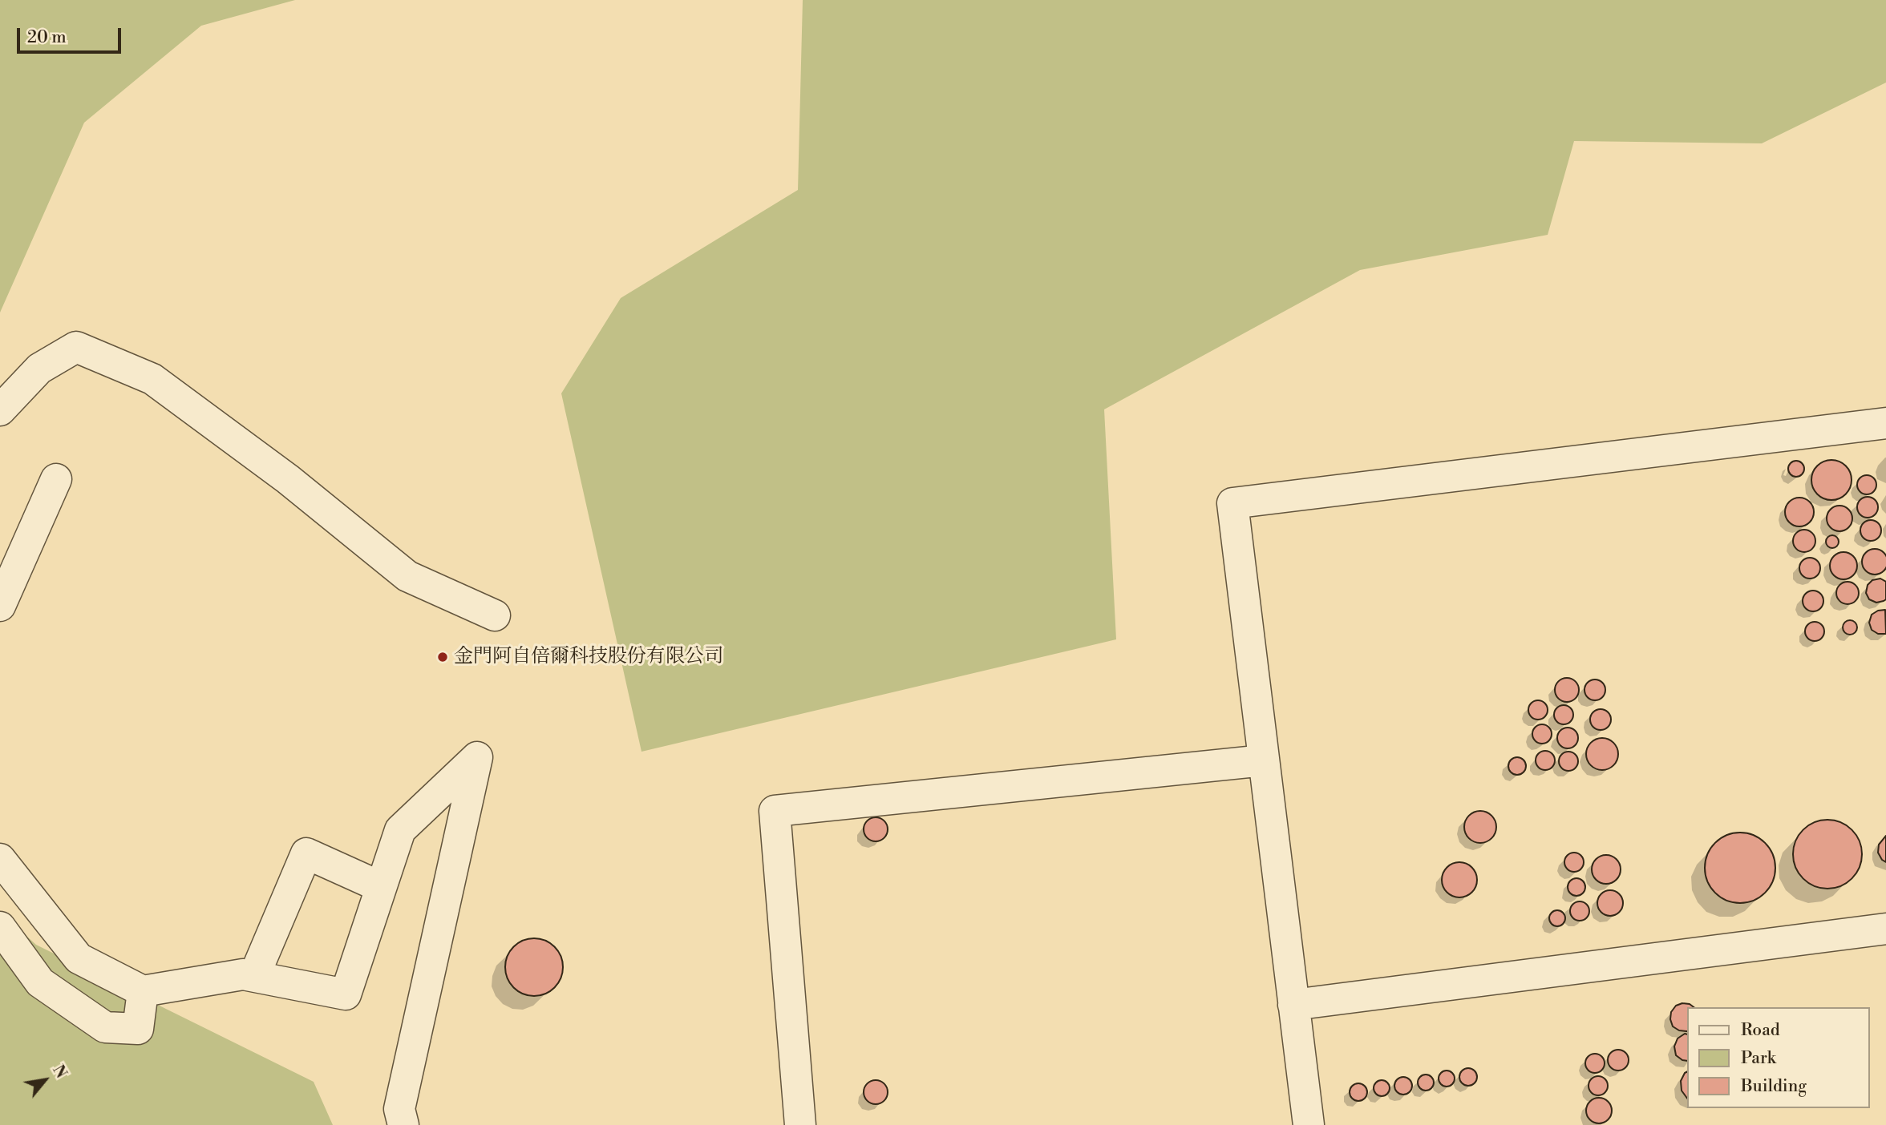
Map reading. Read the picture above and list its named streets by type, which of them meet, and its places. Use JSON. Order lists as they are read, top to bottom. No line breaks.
{"places":["金門阿自倍爾科技股份有限公司"],"legend":["Road","Park","Building"],"scale_bar":"20 m","north":"top right"}
